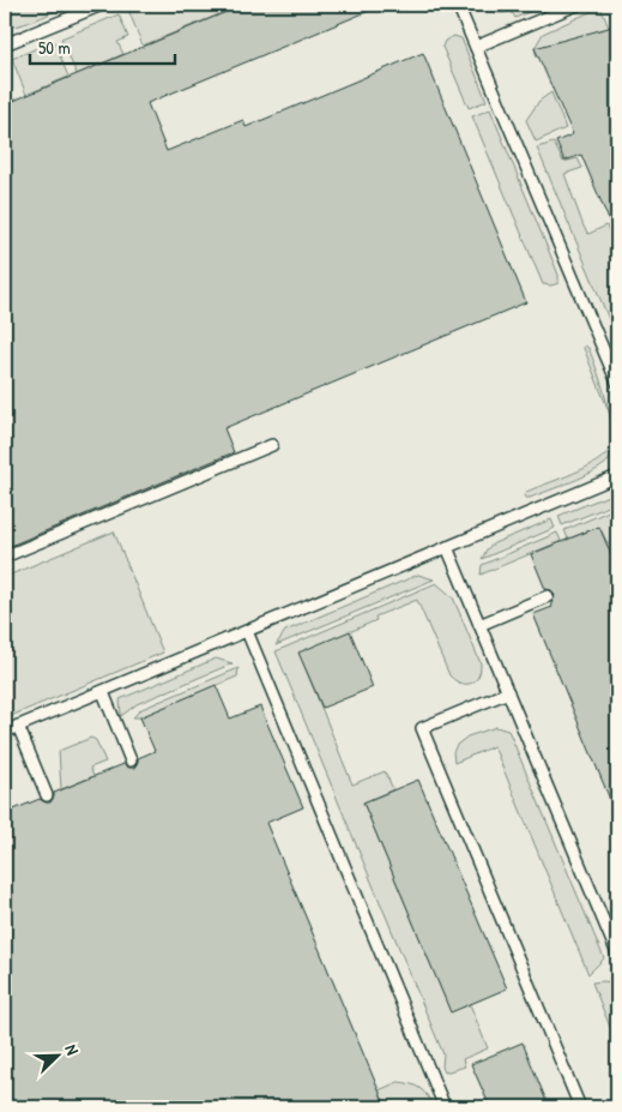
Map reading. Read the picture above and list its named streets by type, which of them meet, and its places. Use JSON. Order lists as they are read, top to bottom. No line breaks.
{"scale_bar":"50 m","north":"top right"}
